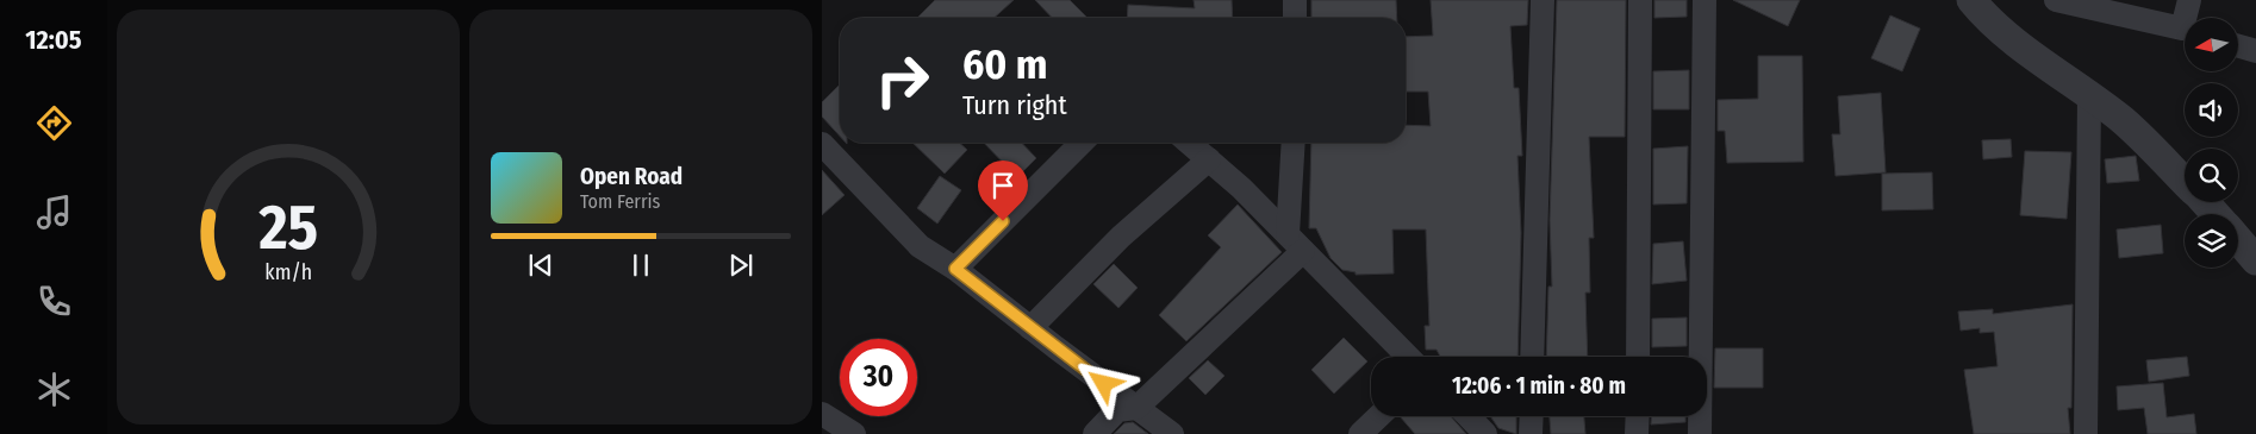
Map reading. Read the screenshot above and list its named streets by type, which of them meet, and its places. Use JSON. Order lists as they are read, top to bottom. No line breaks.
{"north":"left","page":{"tabs":"12:05","turn":["60 m","Turn right"],"song":["Open Road","Tom Ferris"],"limit":"30","trip":"12:06 · 1 min · 80 m","gauge":["25","km/h"]}}
